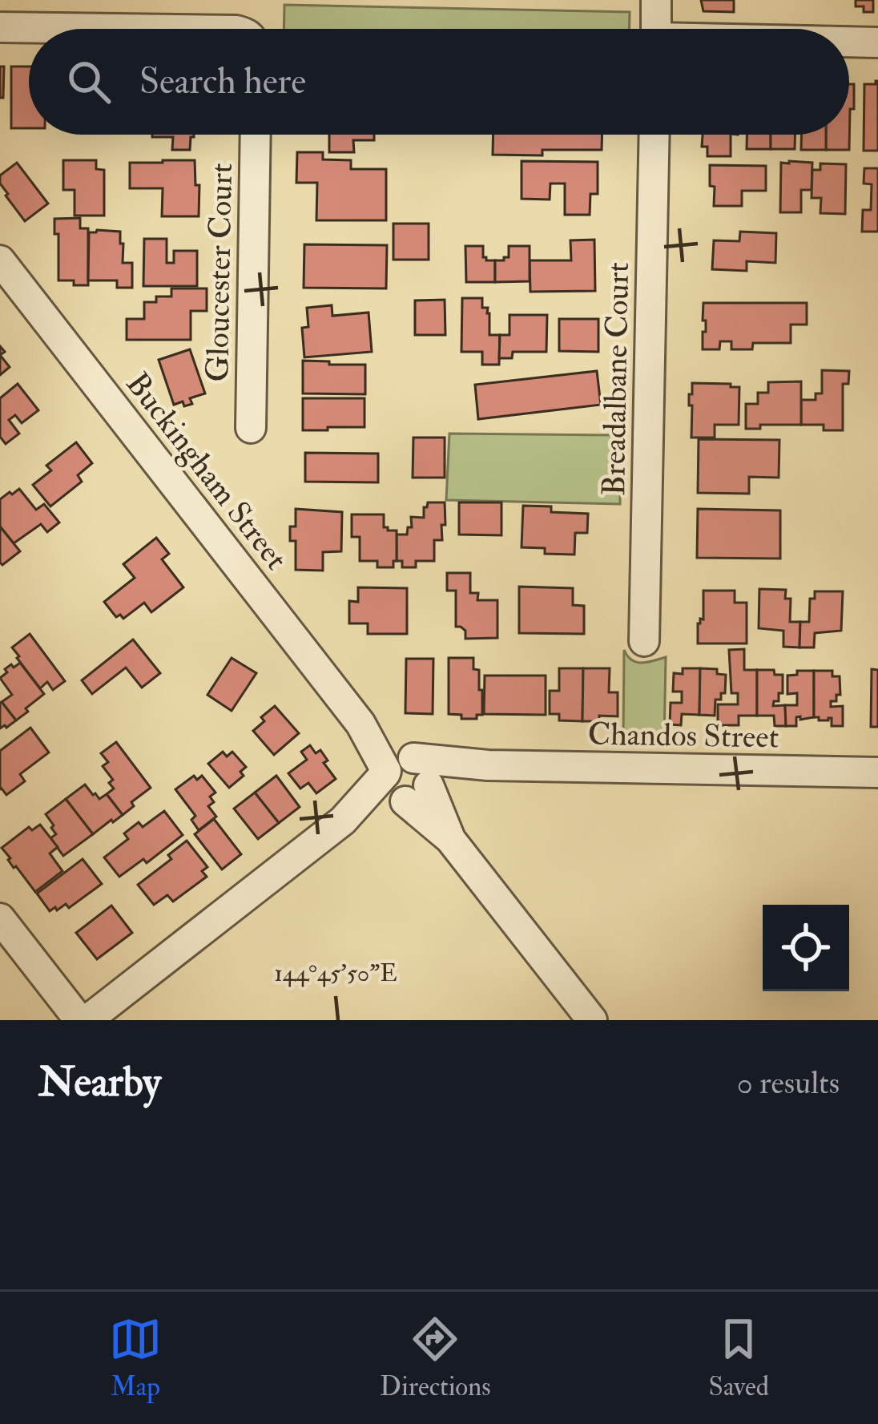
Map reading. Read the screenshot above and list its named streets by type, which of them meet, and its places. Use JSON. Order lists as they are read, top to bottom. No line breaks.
{"streets":{"street":["Gloucester Court","Breadalbane Court","Buckingham Street","Chandos Street"]},"crossings":[["Buckingham Street","Chandos Street"]],"page":{"search":"Search here","heading":["Nearby","0 results"],"nav":["Map","Directions","Saved"]},"coordinates":["144°45'50\"E"]}
